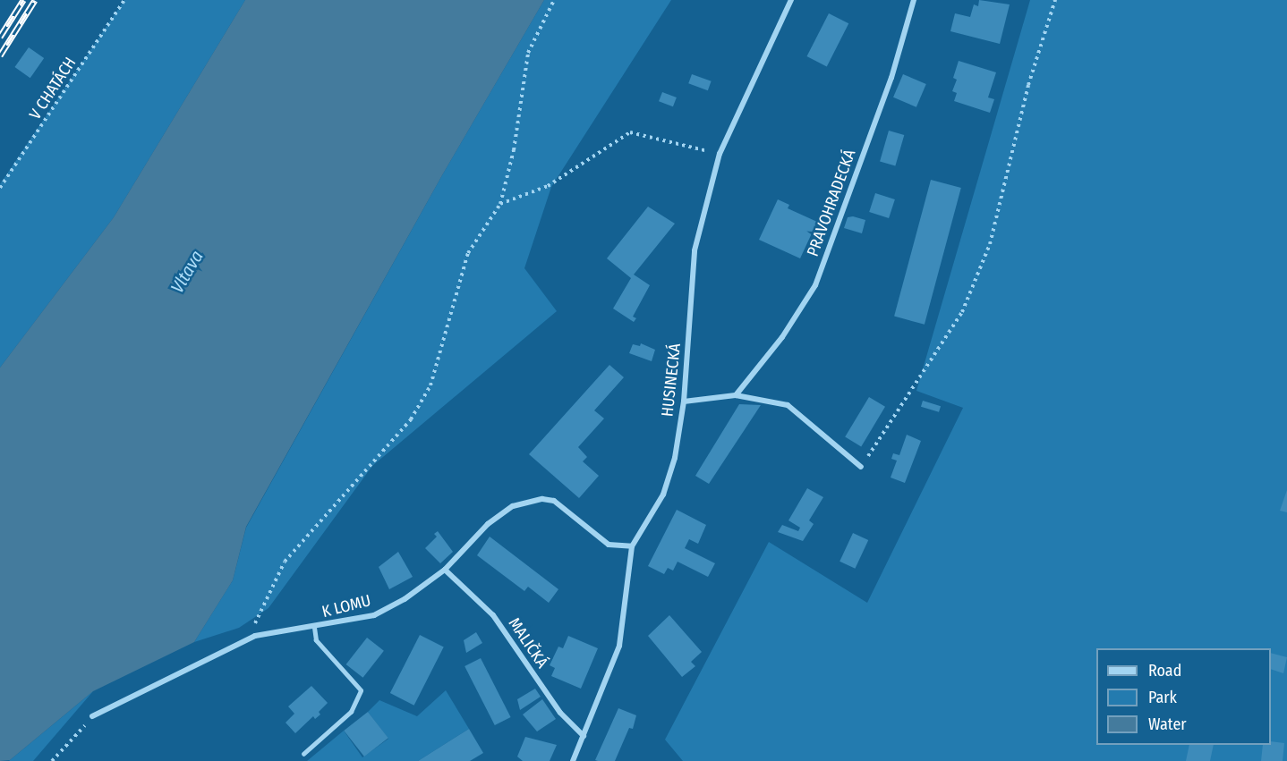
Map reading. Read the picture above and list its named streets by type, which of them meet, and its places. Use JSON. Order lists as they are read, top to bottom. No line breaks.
{"streets":{"street":["PRAVOHRADECKÁ","HUSINECKÁ","K LOMU","MALIČKÁ"],"path":["V CHATÁCH"]},"crossings":[["HUSINECKÁ","K LOMU"],["HUSINECKÁ","MALIČKÁ"],["K LOMU","MALIČKÁ"]],"water":["Vltava"],"legend":["Road","Park","Water"]}
